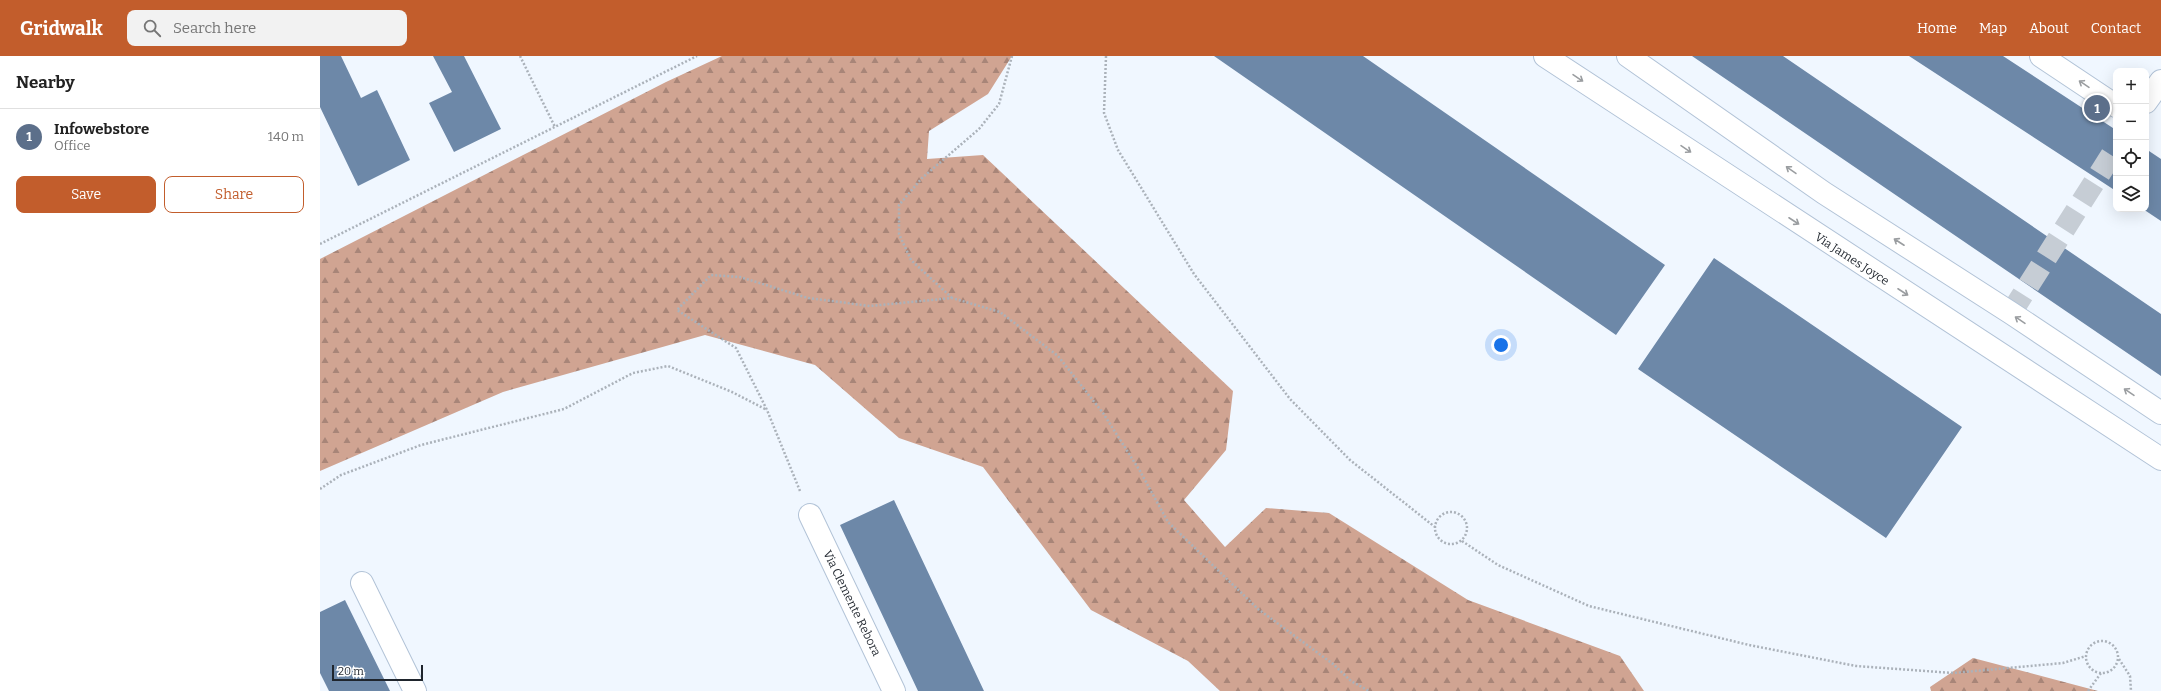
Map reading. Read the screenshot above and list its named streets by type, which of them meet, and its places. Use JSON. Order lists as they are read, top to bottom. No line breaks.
{"streets":{"street":["Via James Joyce","Via Clemente Rebora"]},"scale_bar":"20 m","page":{"header":"Gridwalk","search":"Search here","nav":["Home","Map","About","Contact"],"heading":"Nearby","map_buttons":["+","−"],"pins":"1","list":[{"mark":"1","name":"Infowebstore","note":"Office","value":"140 m"}],"buttons":["Save","Share"],"scale":"20 m"}}
